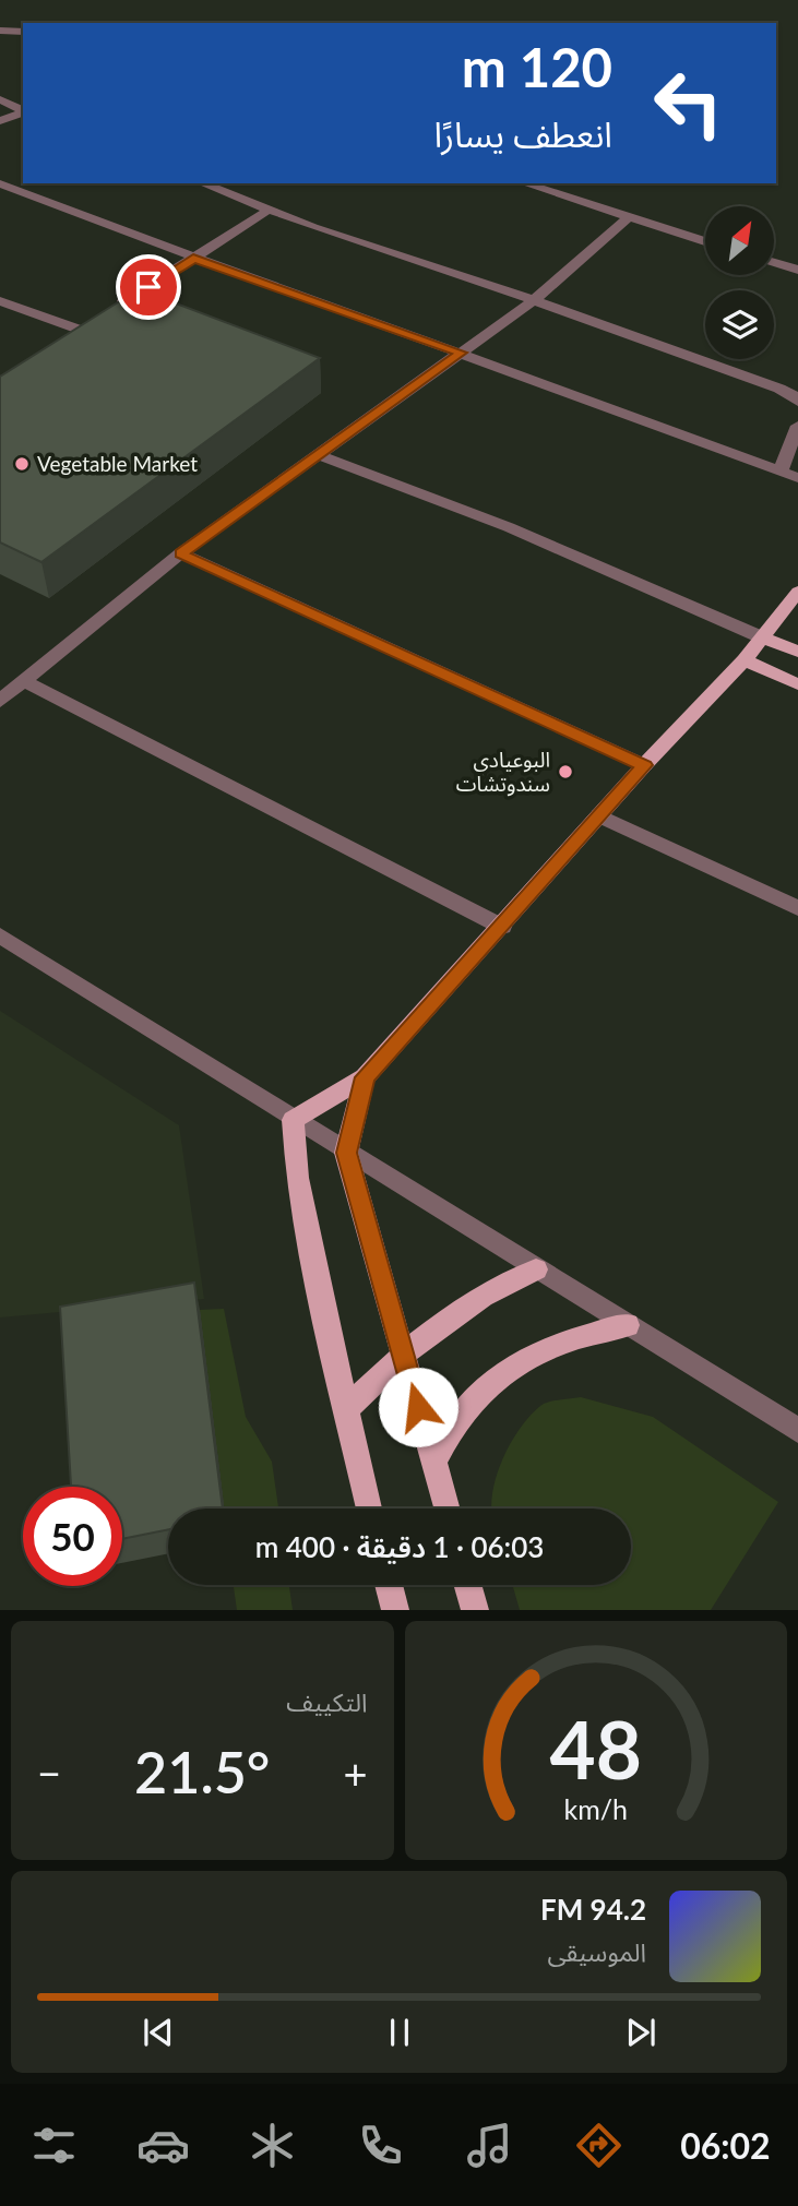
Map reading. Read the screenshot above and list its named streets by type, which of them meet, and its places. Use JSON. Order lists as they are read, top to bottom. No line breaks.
{"places":["Vegetable Market","البوعيادي سندوتشات"],"north":"top right","page":{"turn":["120 m","انعطف يسارًا"],"limit":"50","trip":"06:03 · 1 دقيقة · 400 m","tile":"التكييف","heat":["−","21.5°","+"],"song":["94.2 FM","الموسيقى"],"tabs":"06:02","gauge":["48","km/h"]}}
